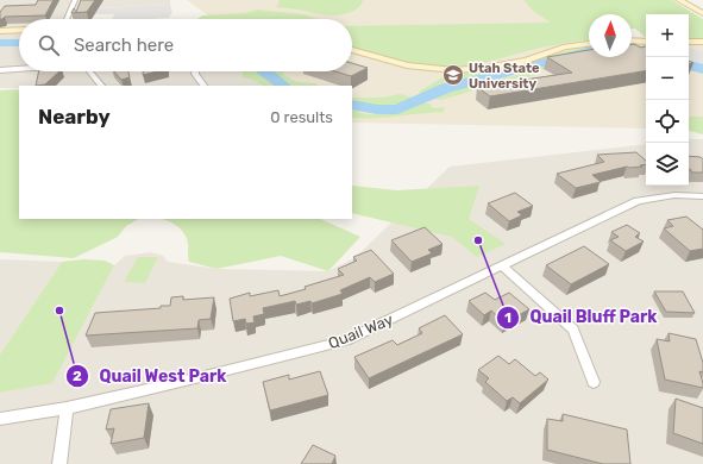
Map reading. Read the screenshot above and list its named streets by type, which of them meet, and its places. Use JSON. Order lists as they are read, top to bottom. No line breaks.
{"streets":{"street":["Quail Way"]},"places":{"school or university":["Utah State University"],"other":["Quail Bluff Park","Quail West Park"]},"north":"top","page":{"map_buttons":["+","−"],"search":"Search here","heading":["Nearby","0 results"]}}
